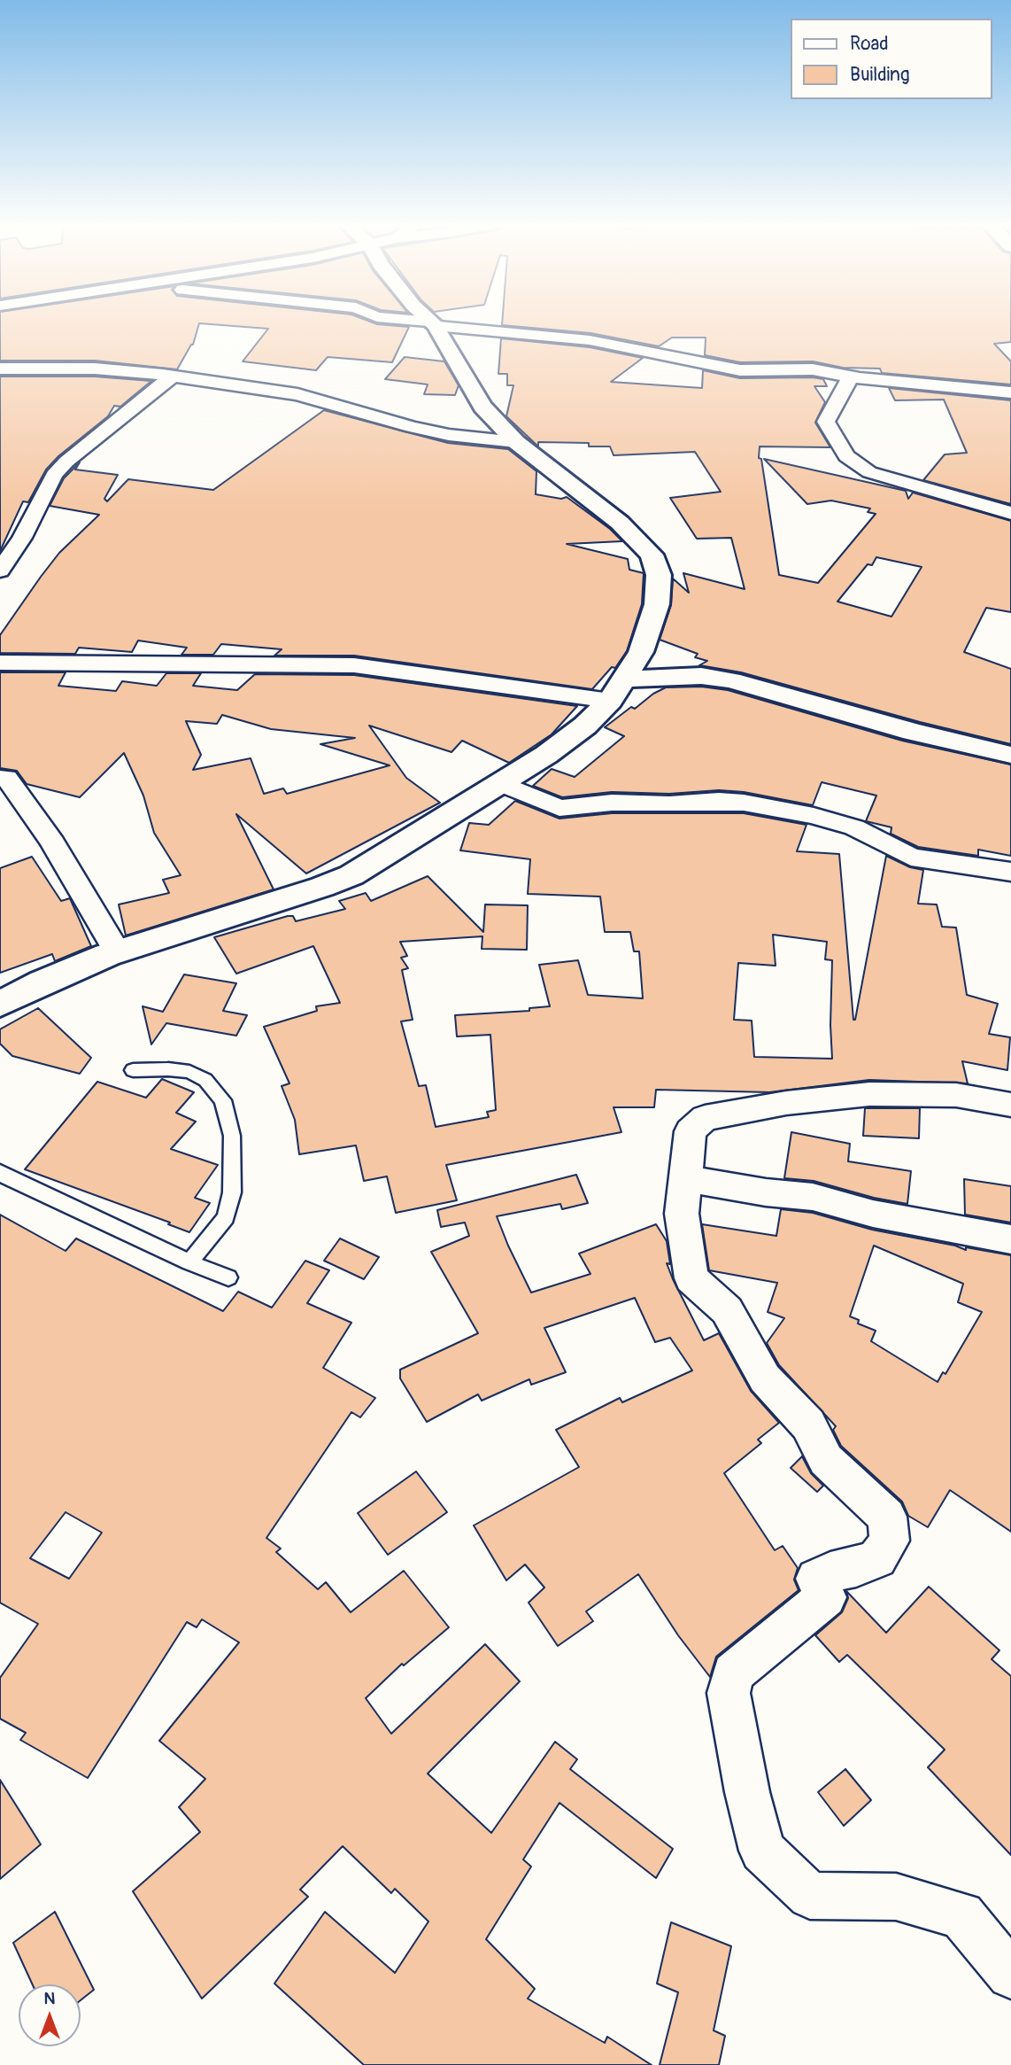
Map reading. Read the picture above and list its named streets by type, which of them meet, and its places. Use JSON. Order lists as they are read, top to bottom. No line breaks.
{"legend":["Road","Building"],"north":"top"}
